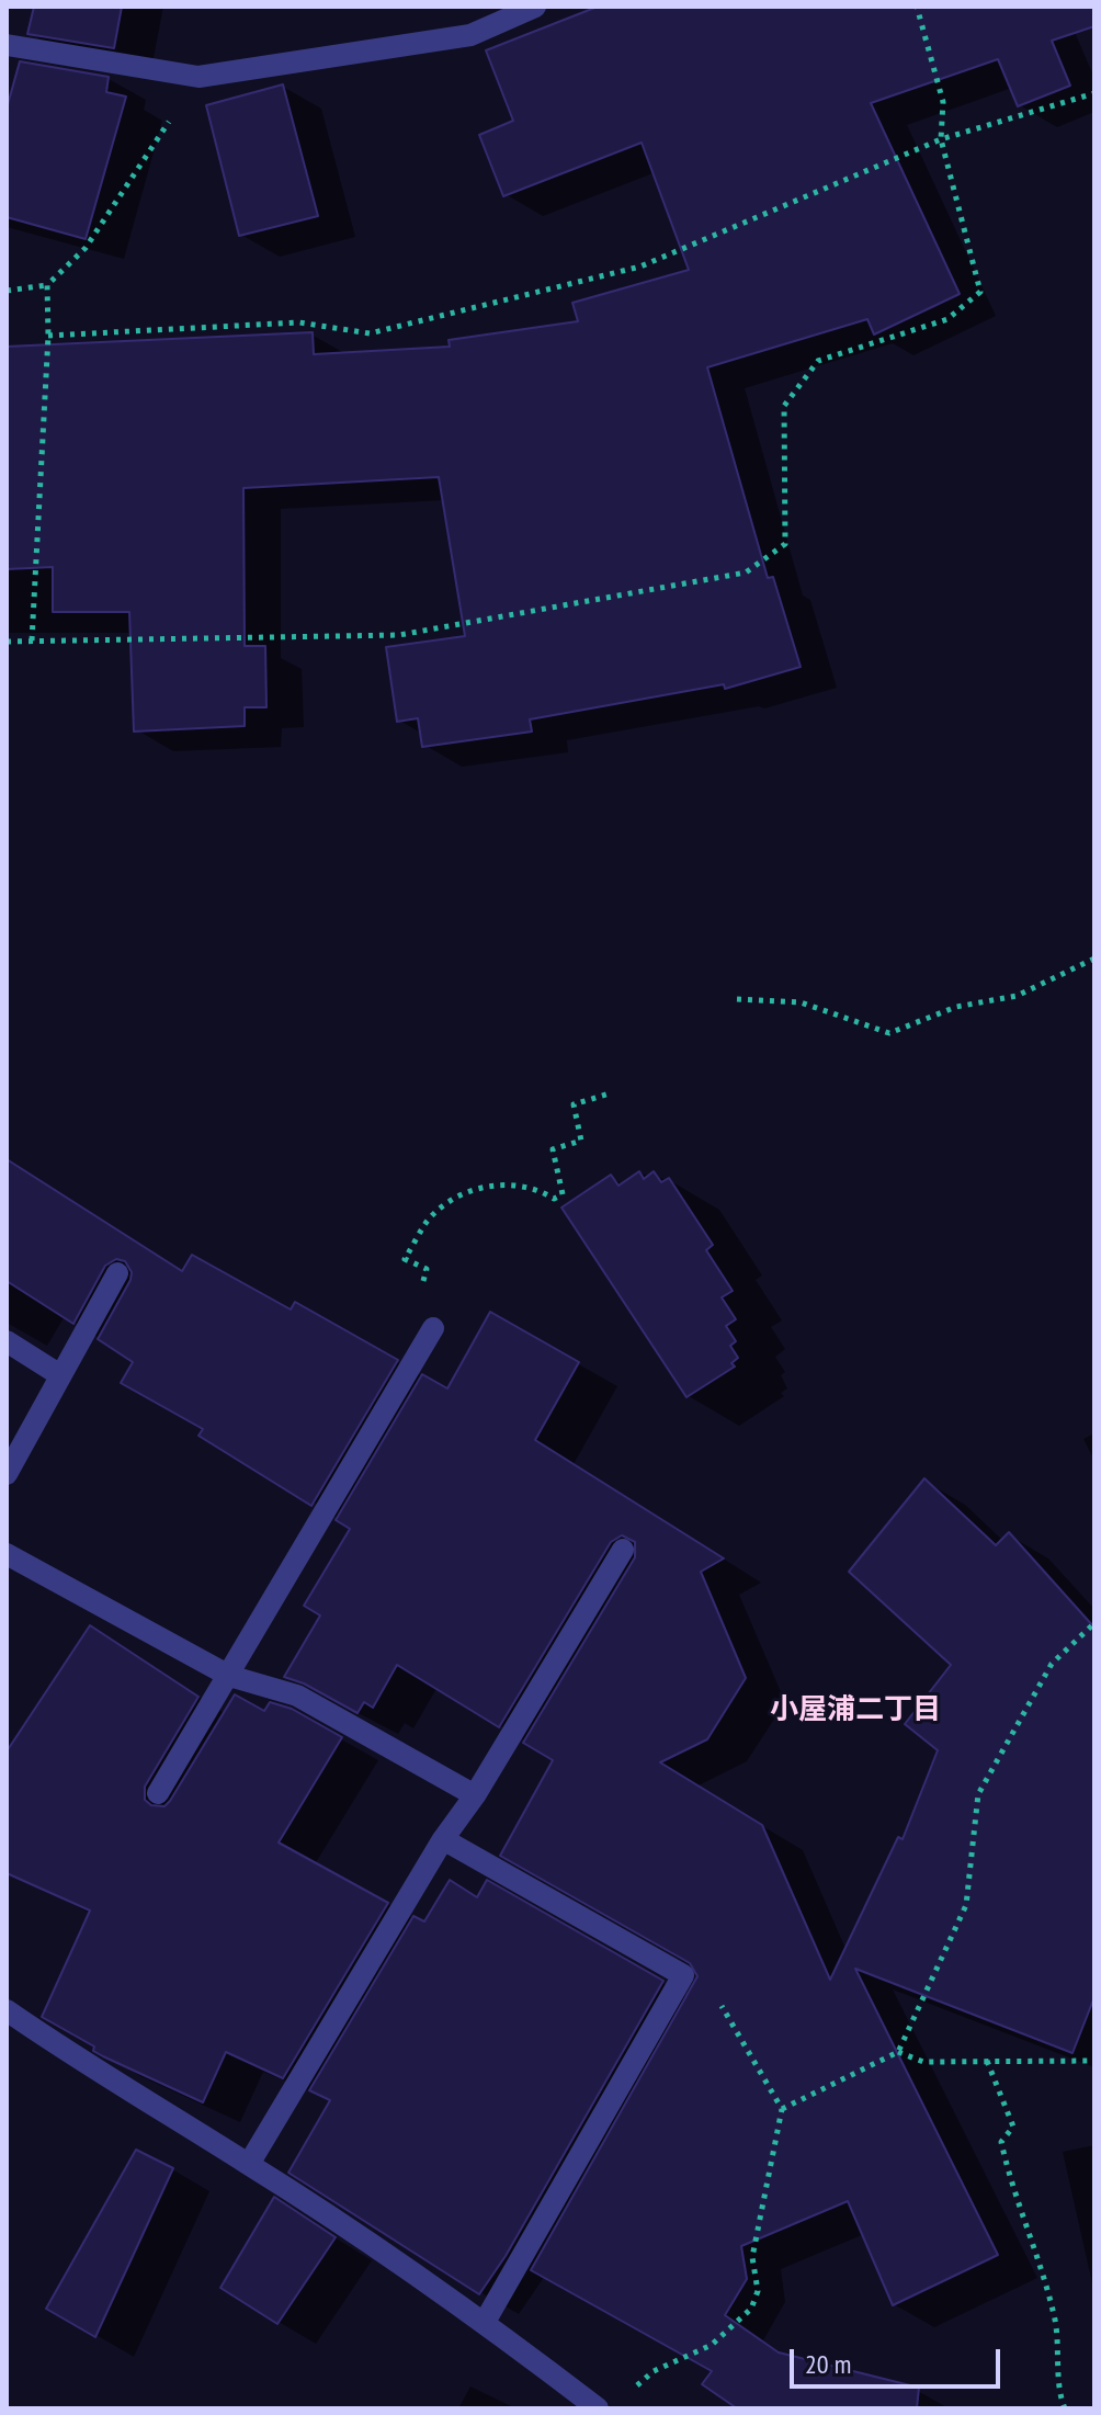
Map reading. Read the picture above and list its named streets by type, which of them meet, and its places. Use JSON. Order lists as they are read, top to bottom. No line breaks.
{"districts":["小屋浦二丁目"],"scale_bar":"20 m"}
